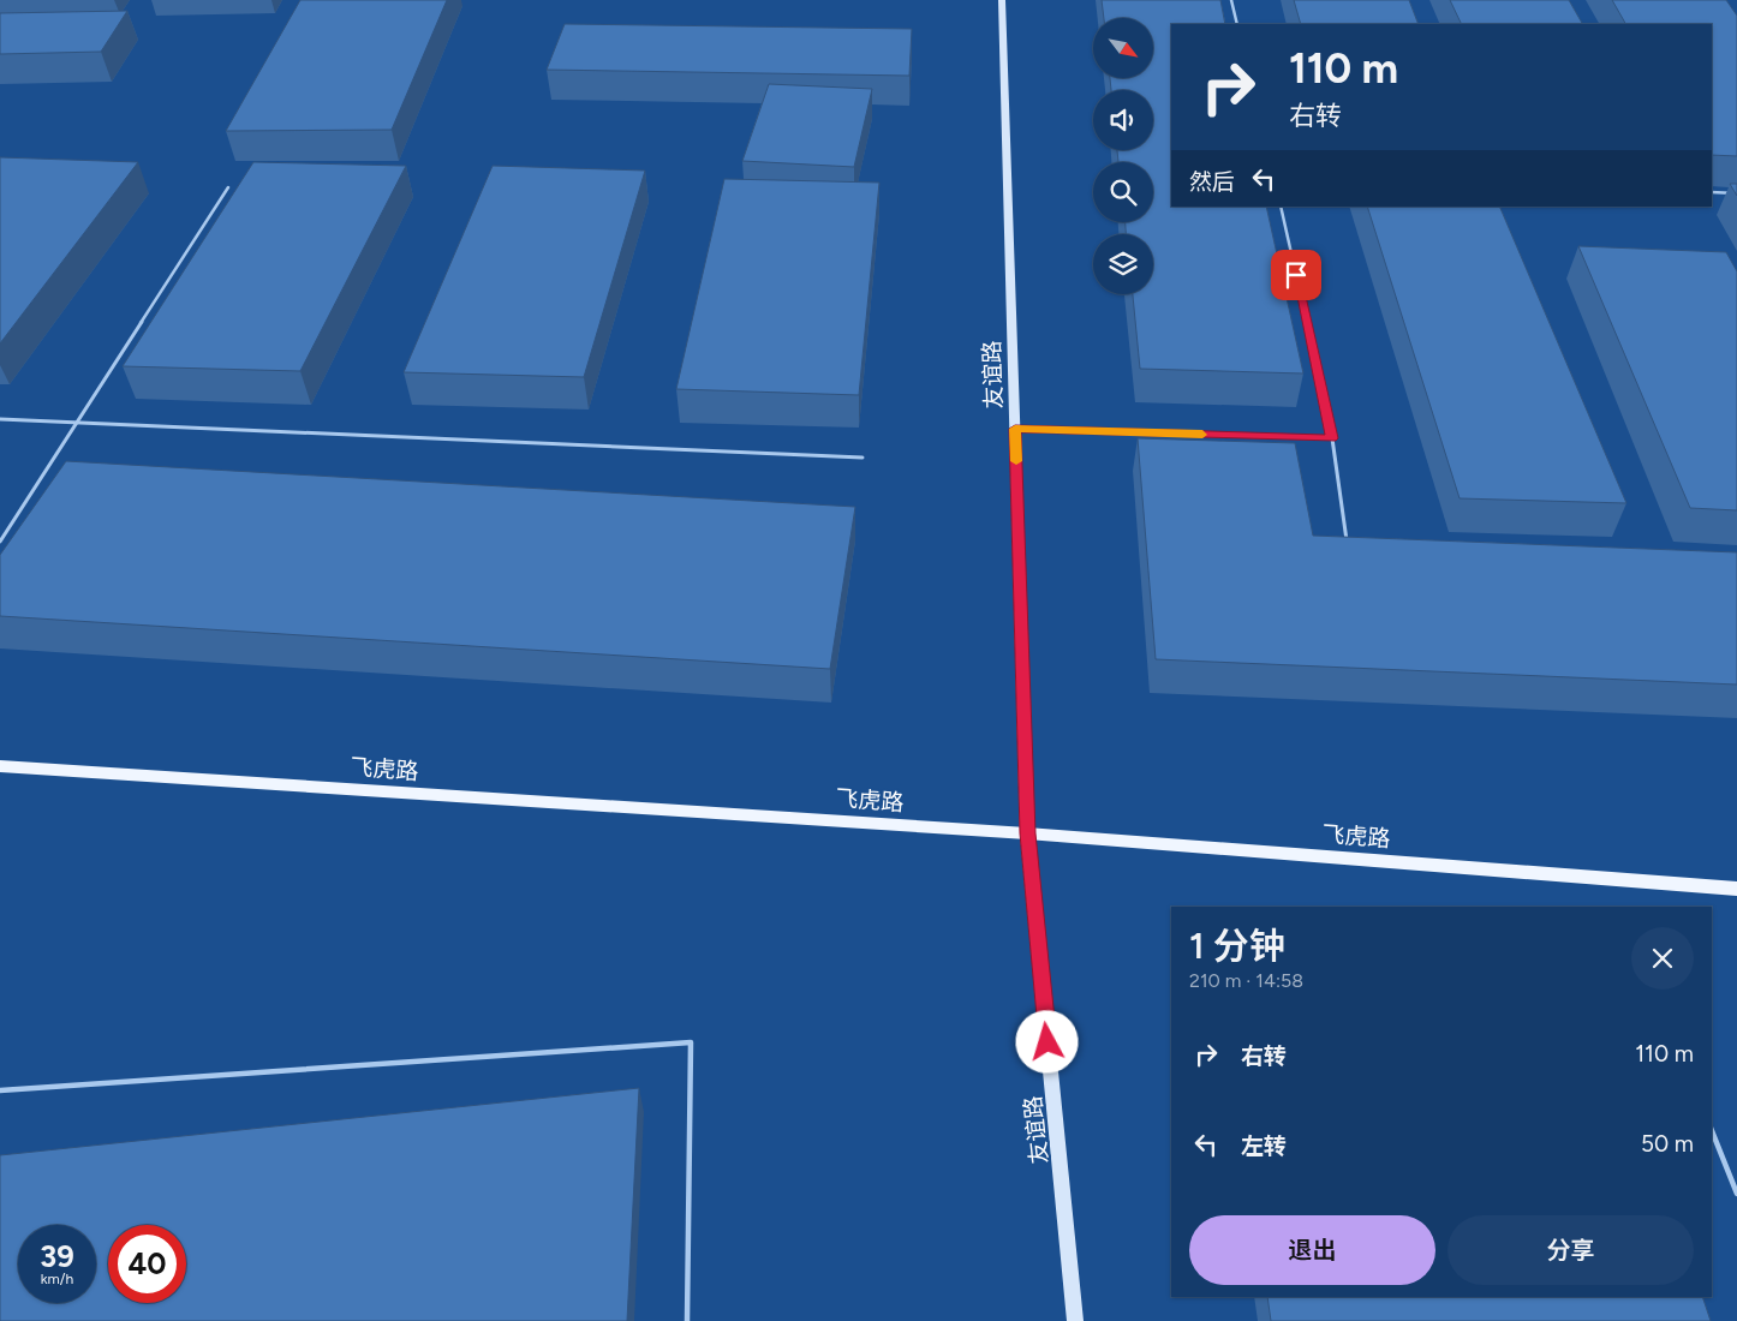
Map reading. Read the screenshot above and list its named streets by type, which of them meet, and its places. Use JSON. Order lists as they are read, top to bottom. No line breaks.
{"streets":{"main road":["飞虎路"],"street":["友谊路"]},"crossings":[["友谊路","飞虎路"]],"north":"bottom right","page":{"turn":["110 m","右转"],"then":"然后","heading":["1 分钟","210 m · 14:58"],"list":[{"name":"右转","value":"110 m"},{"name":"左转","value":"50 m"}],"buttons":["退出","分享"],"speed":"39 km/h","limit":"40"}}
